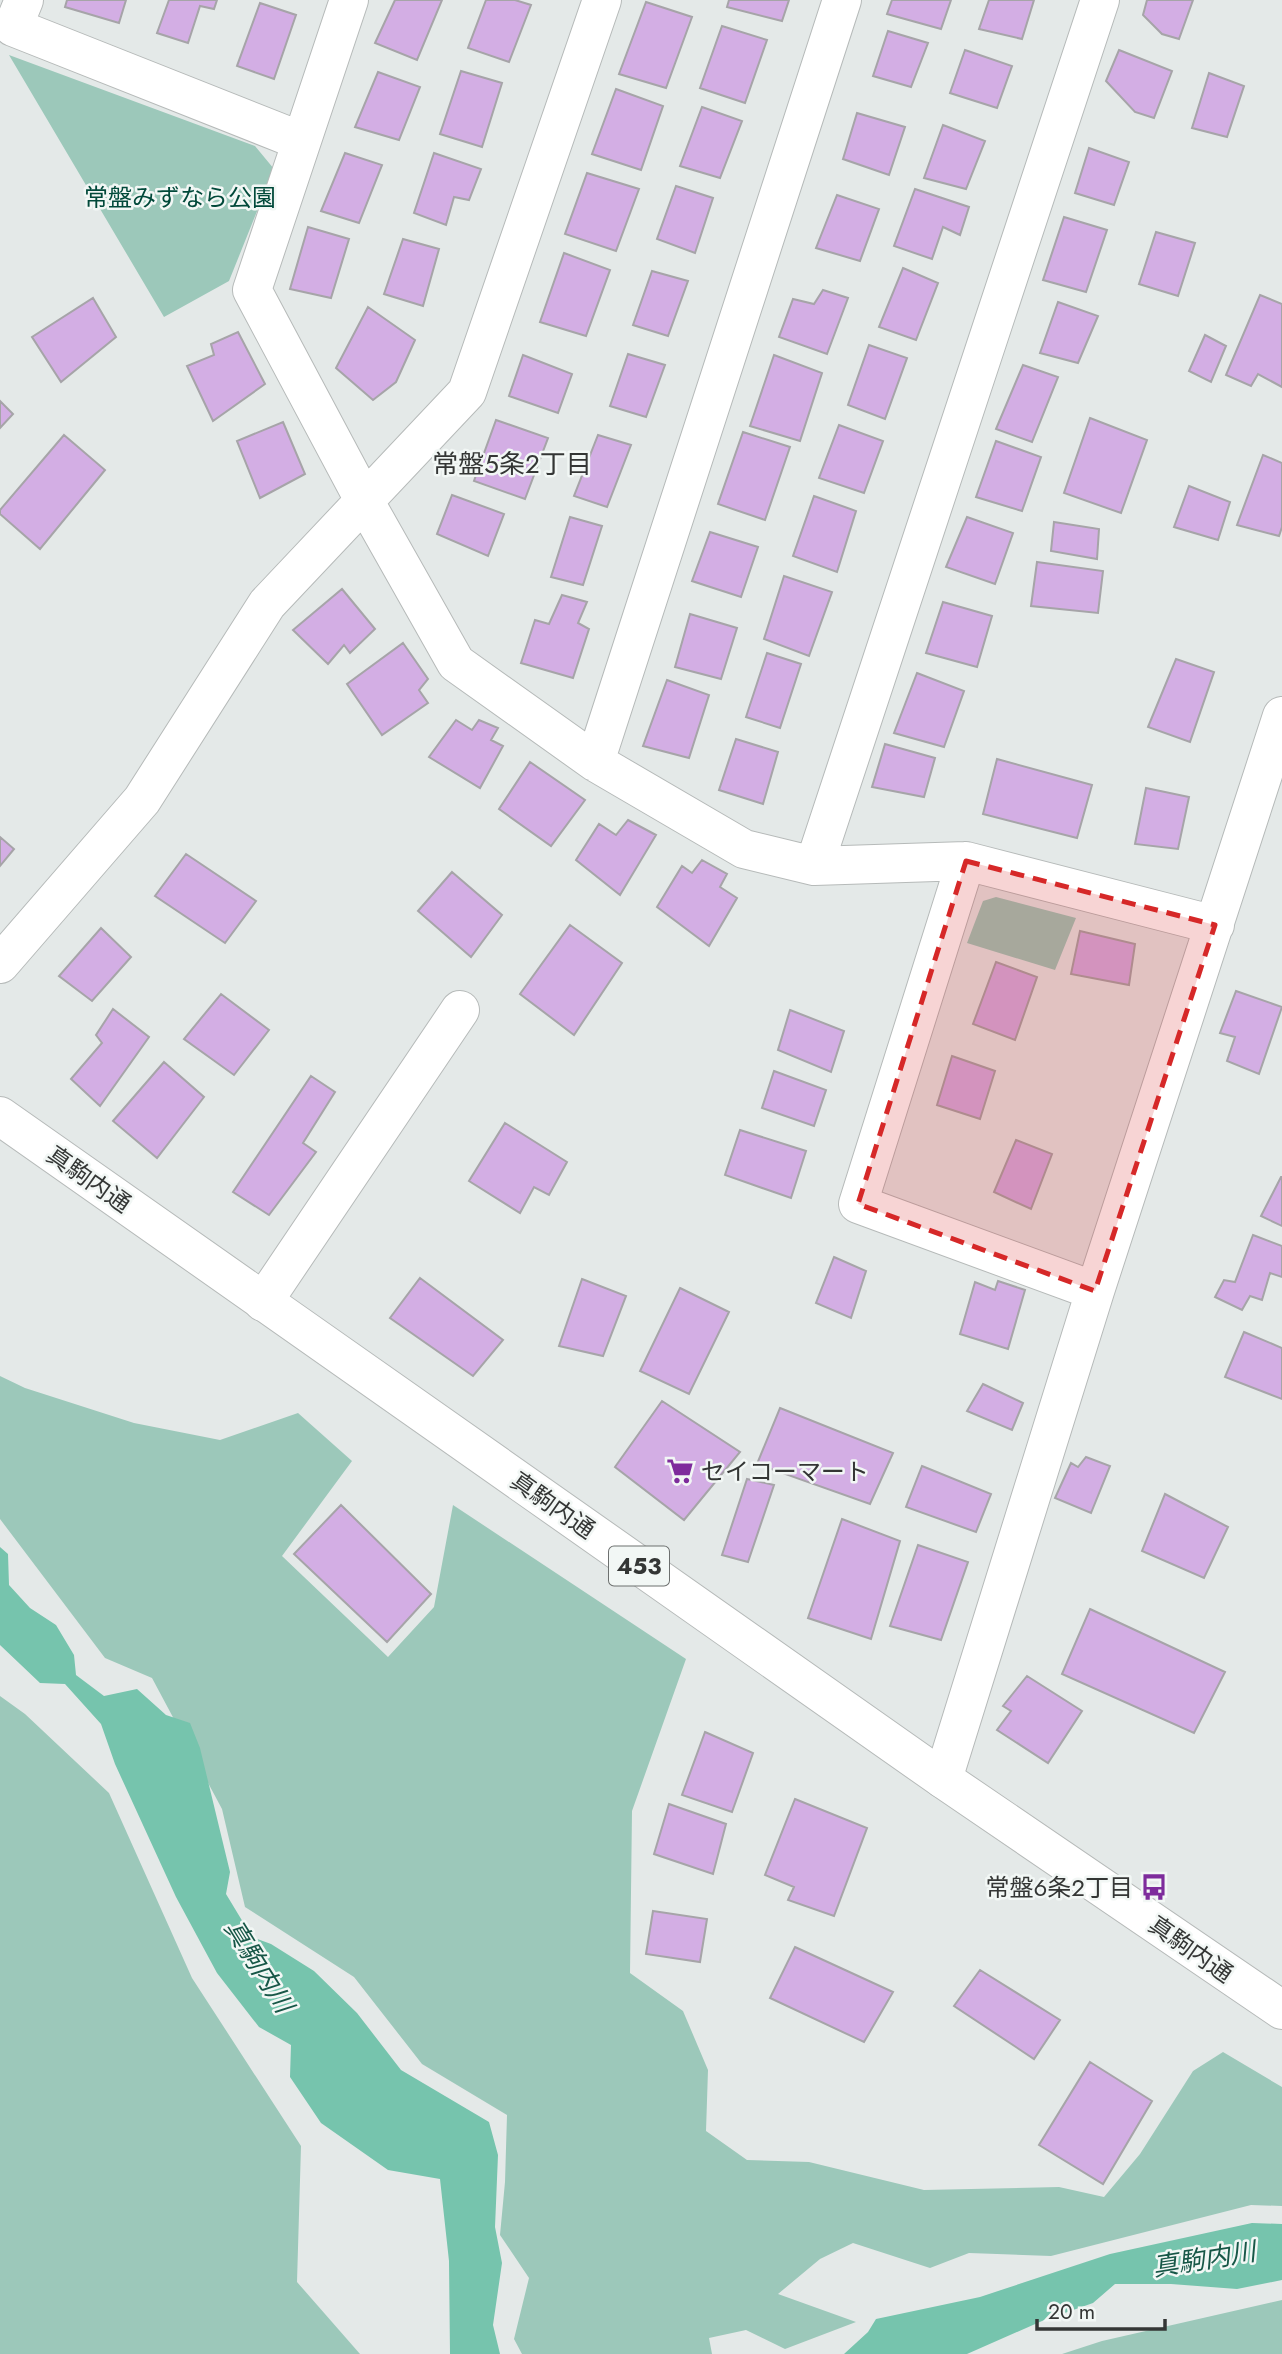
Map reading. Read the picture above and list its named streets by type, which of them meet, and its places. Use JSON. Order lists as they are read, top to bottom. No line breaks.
{"streets":{"main road":["真駒内通","453"]},"districts":["常盤5条2丁目"],"water":["真駒内川"],"parks":["常盤みずなら公園"],"places":{"supermarket":["セイコーマート"],"bus stop":["常盤6条2丁目"]},"scale_bar":"20 m"}
